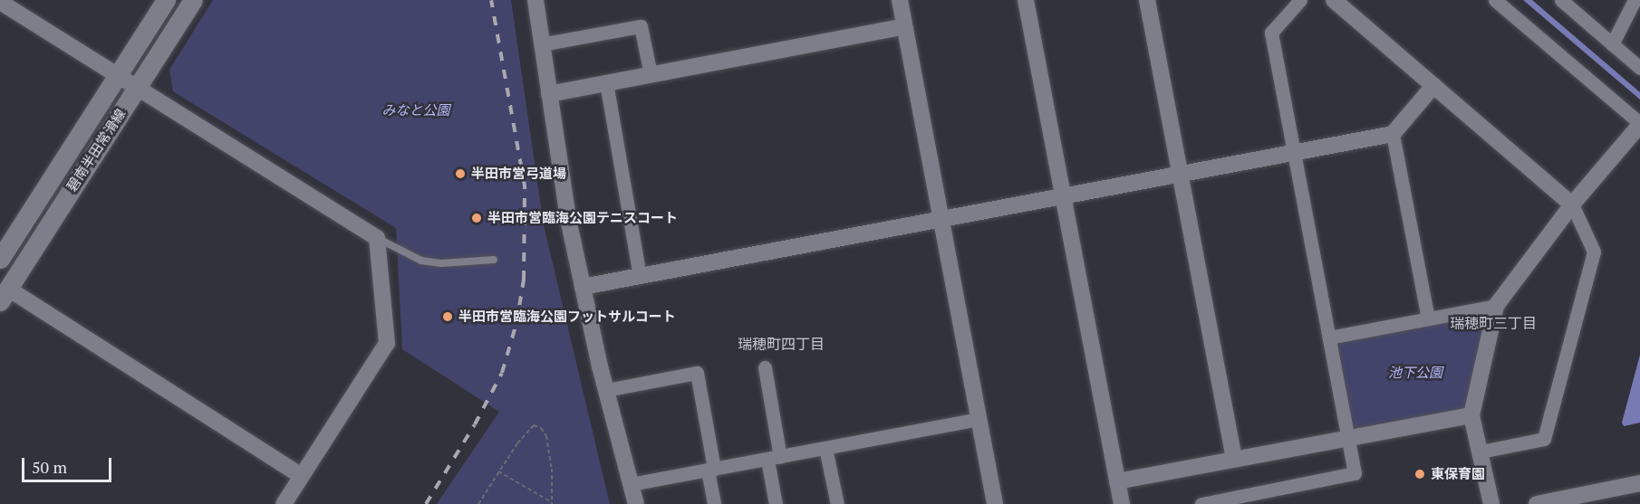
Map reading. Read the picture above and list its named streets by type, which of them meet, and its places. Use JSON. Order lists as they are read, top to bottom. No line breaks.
{"streets":{"main road":["碧南半田常滑線"]},"districts":["瑞穂町三丁目","瑞穂町四丁目"],"parks":["みなと公園","池下公園"],"places":["半田市営弓道場","半田市営臨海公園テニスコート","半田市営臨海公園フットサルコート","東保育園"],"scale_bar":"50 m"}
